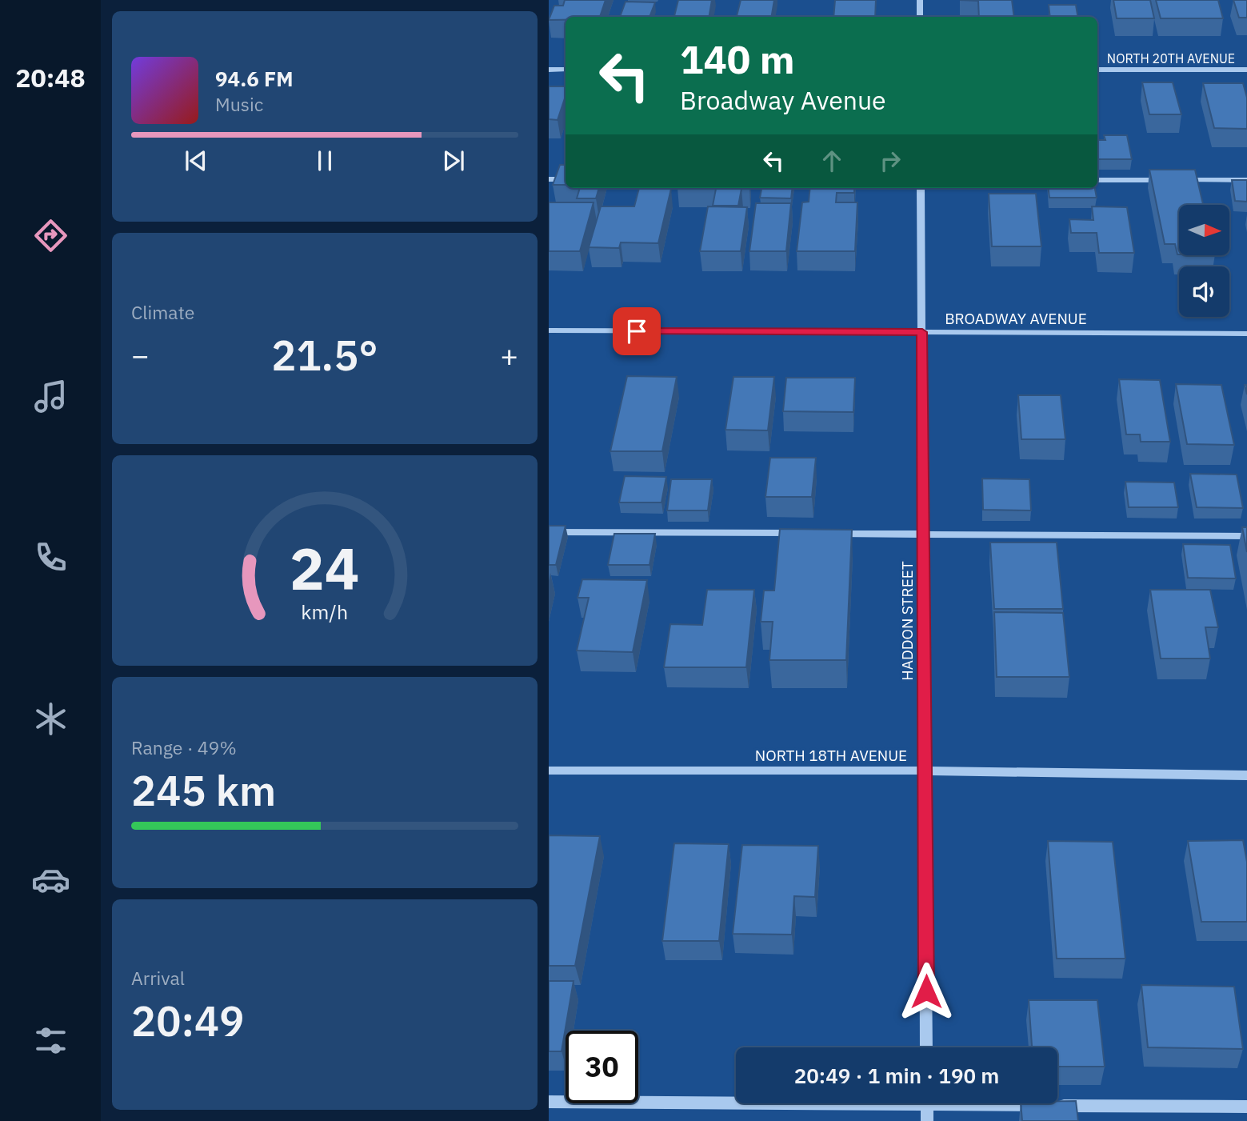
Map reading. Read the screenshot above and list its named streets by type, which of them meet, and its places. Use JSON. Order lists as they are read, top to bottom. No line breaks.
{"streets":{"street":["NORTH 20TH AVENUE","BROADWAY AVENUE","HADDON STREET","NORTH 18TH AVENUE"]},"crossings":[["BROADWAY AVENUE","HADDON STREET"],["HADDON STREET","NORTH 18TH AVENUE"]],"north":"right","page":{"tabs":"20:48","turn":["140 m","Broadway Avenue"],"song":["94.6 FM","Music"],"tile":["Climate",["Range · 49%","245 km"],["Arrival","20:49"]],"heat":["−","21.5°","+"],"limit":"30","trip":"20:49 · 1 min · 190 m","gauge":["24","km/h"]}}
